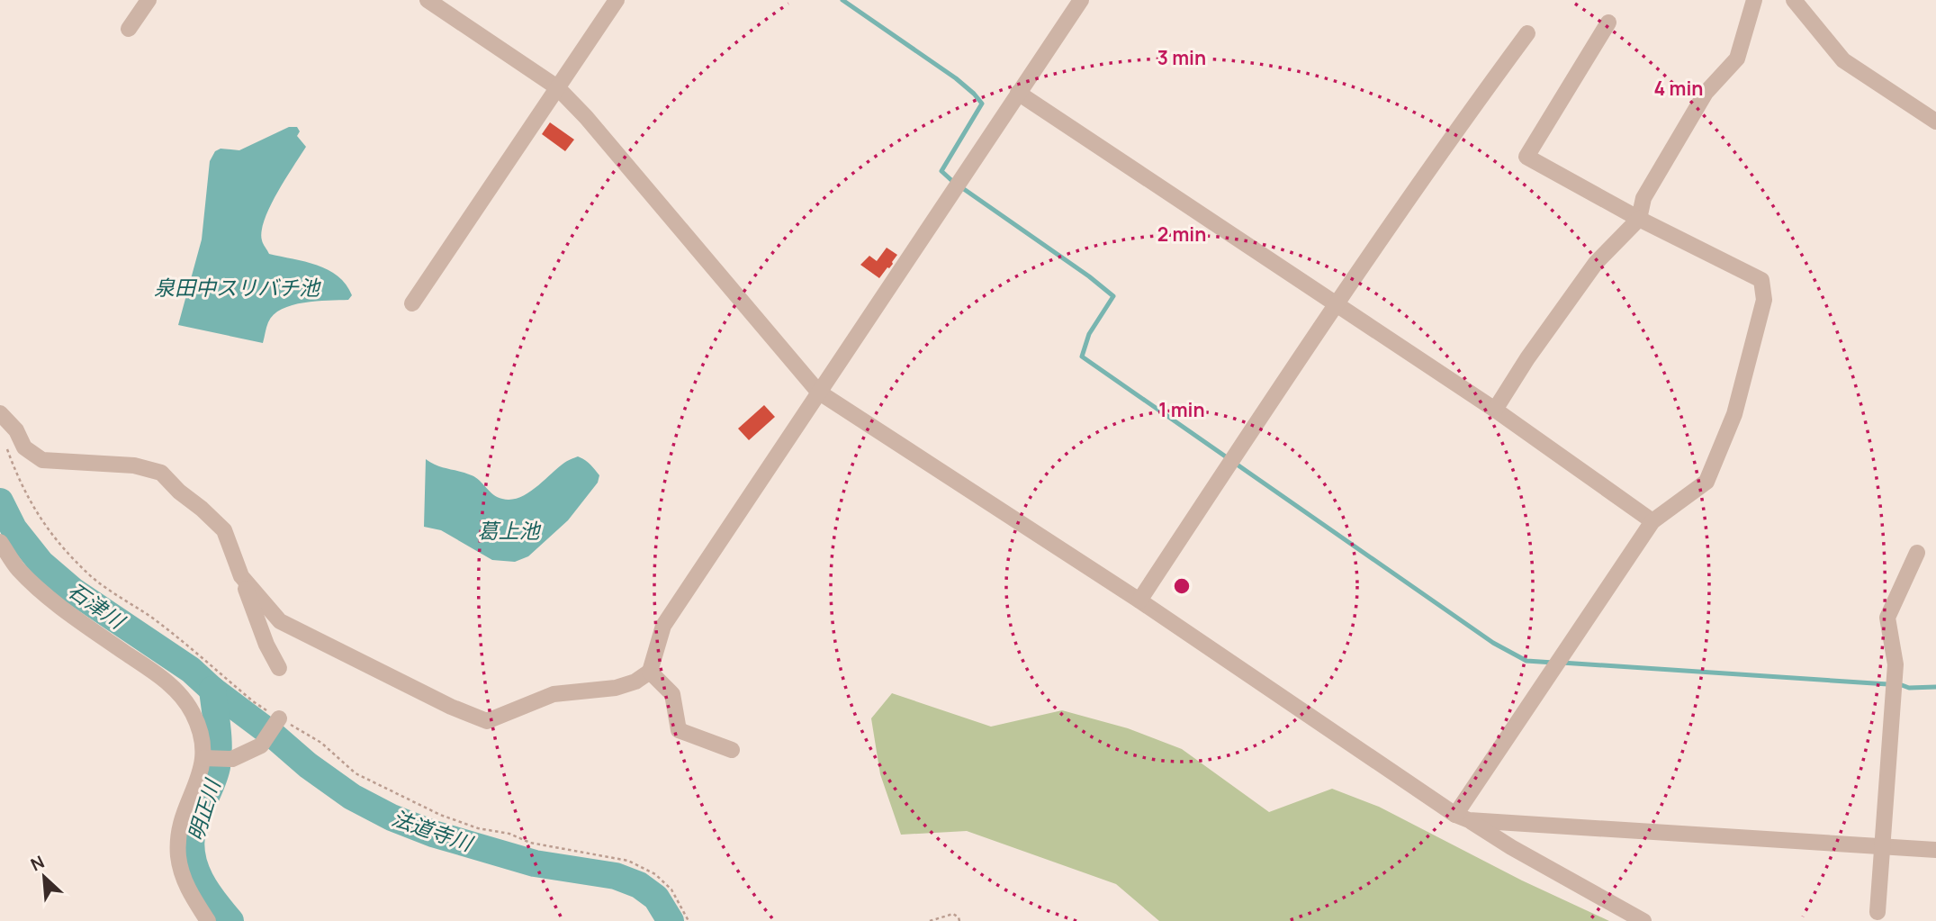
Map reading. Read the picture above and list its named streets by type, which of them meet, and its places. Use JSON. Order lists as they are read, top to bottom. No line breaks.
{"water":["泉田中スリバチ池","葛上池","石津川","明正川","法道寺川"],"north":"top left","rings":["3 min","4 min","2 min","1 min"]}
